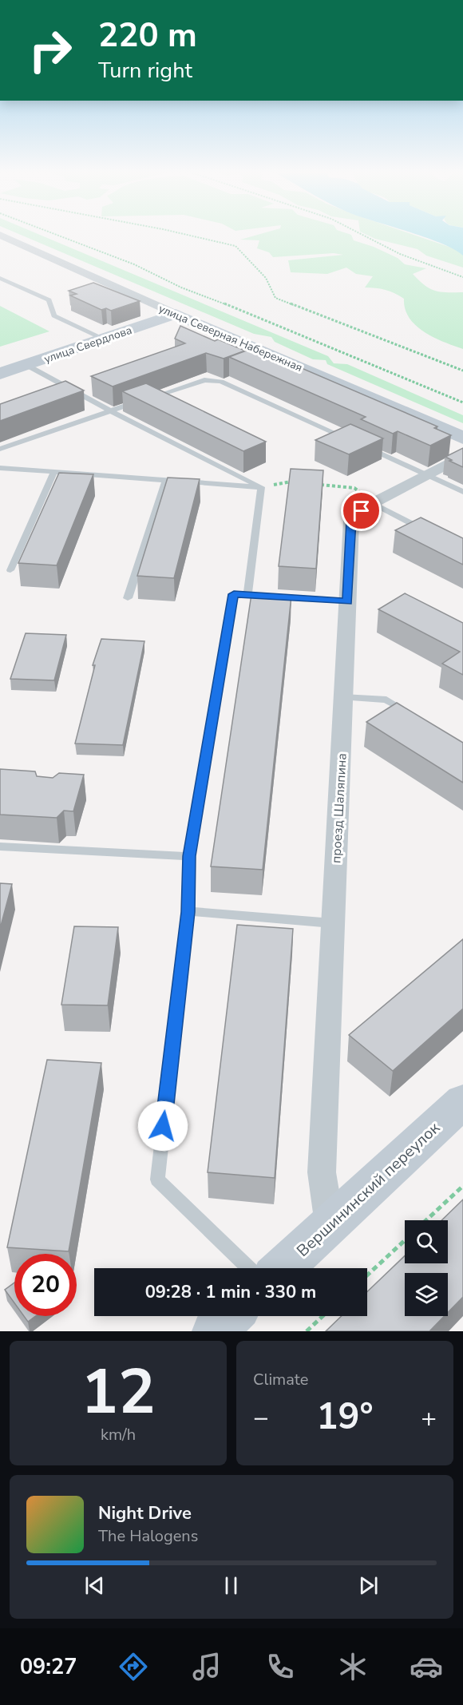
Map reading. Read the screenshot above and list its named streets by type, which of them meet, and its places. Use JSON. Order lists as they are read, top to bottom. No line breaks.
{"streets":{"street":["улица Северная Набережная","улица Свердлова","проезд Шаляпина","Вершининский переулок"]},"crossings":[["улица Северная Набережная","улица Свердлова"],["проезд Шаляпина","Вершининский переулок"]],"page":{"turn":["220 m","Turn right"],"limit":"20","trip":"09:28 · 1 min · 330 m","tile":[["12","km/h"],"Climate"],"heat":["−","19°","+"],"song":["Night Drive","The Halogens"],"tabs":"09:27"}}
